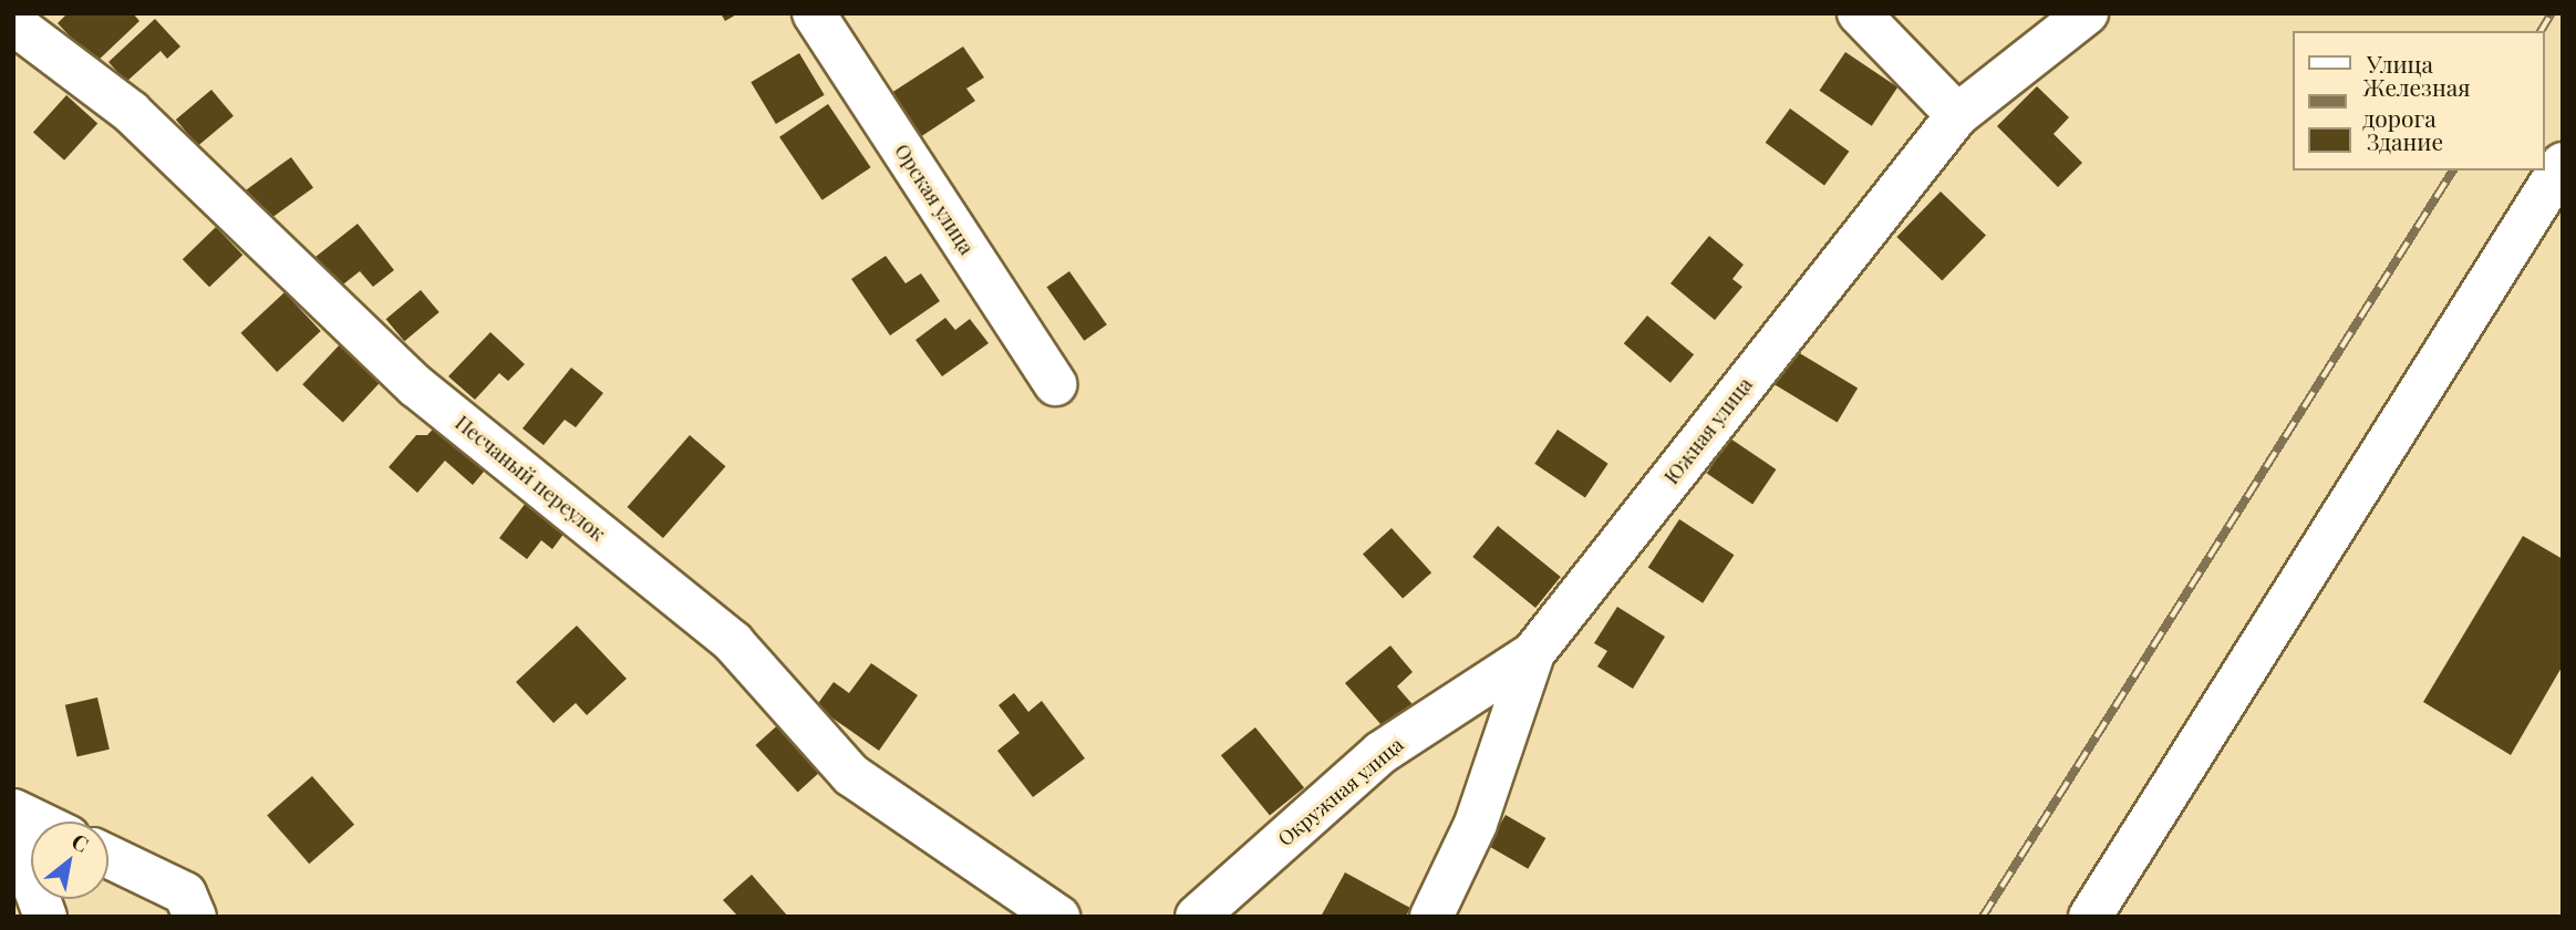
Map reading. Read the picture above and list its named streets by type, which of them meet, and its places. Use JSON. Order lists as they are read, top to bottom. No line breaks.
{"streets":{"street":["Орская улица","Южная улица","Песчаный переулок","Окружная улица"]},"crossings":[["Южная улица","Окружная улица"]],"legend":["Улица","Железная дорога","Здание"],"north":"top right"}
